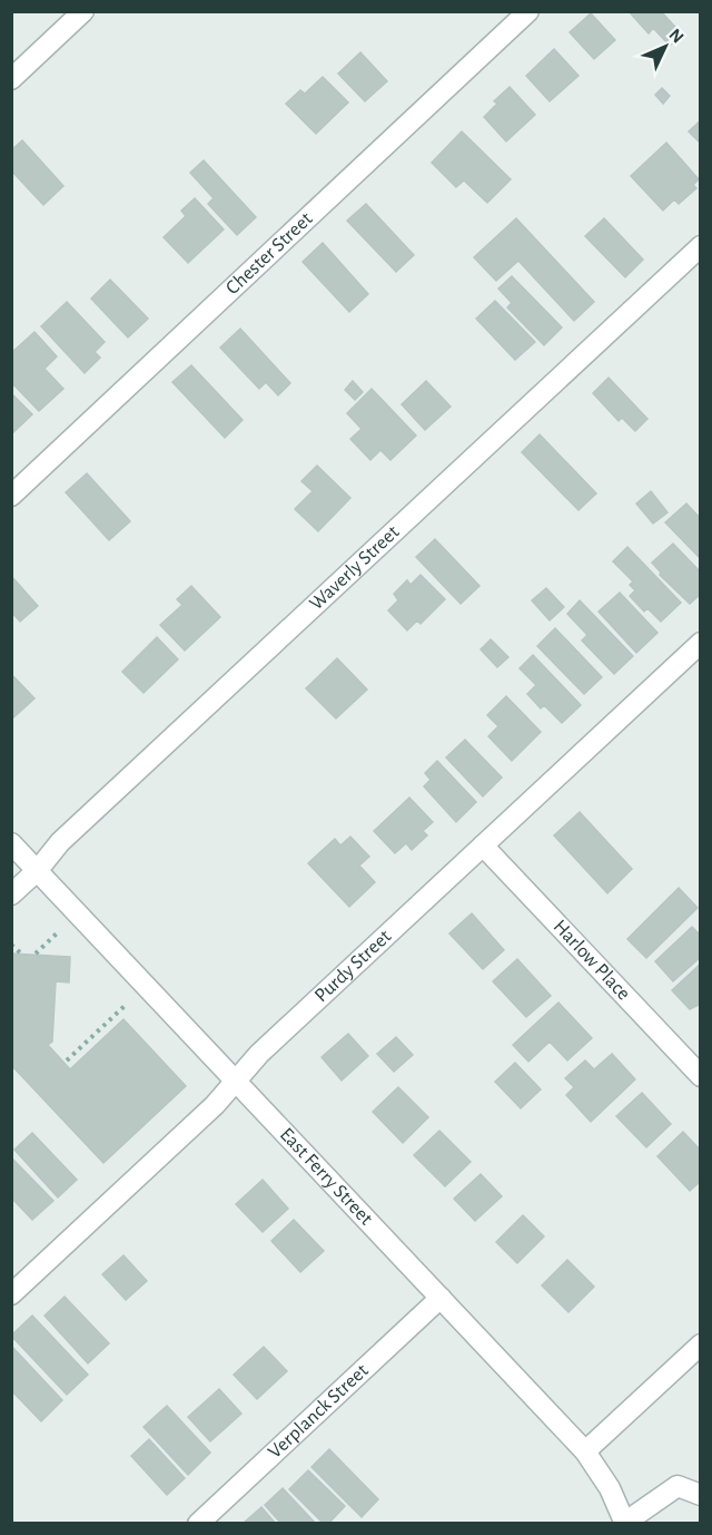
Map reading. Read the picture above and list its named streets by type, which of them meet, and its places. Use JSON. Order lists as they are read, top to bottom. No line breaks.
{"streets":{"street":["Chester Street","Waverly Street","Harlow Place","Purdy Street","East Ferry Street","Verplanck Street"]},"crossings":[["Waverly Street","East Ferry Street"],["Harlow Place","Purdy Street"],["Purdy Street","East Ferry Street"],["East Ferry Street","Verplanck Street"]],"north":"top right"}
